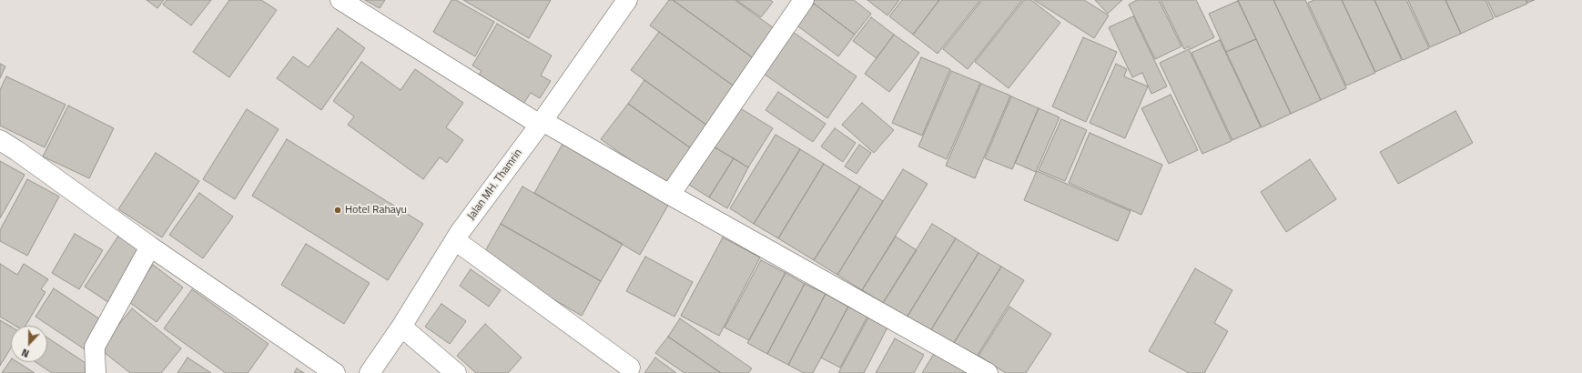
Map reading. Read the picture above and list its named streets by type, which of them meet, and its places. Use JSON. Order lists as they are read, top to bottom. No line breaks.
{"streets":{"street":["Jalan MH. Thamrin"]},"places":["Hotel Rahayu"],"north":"bottom"}
